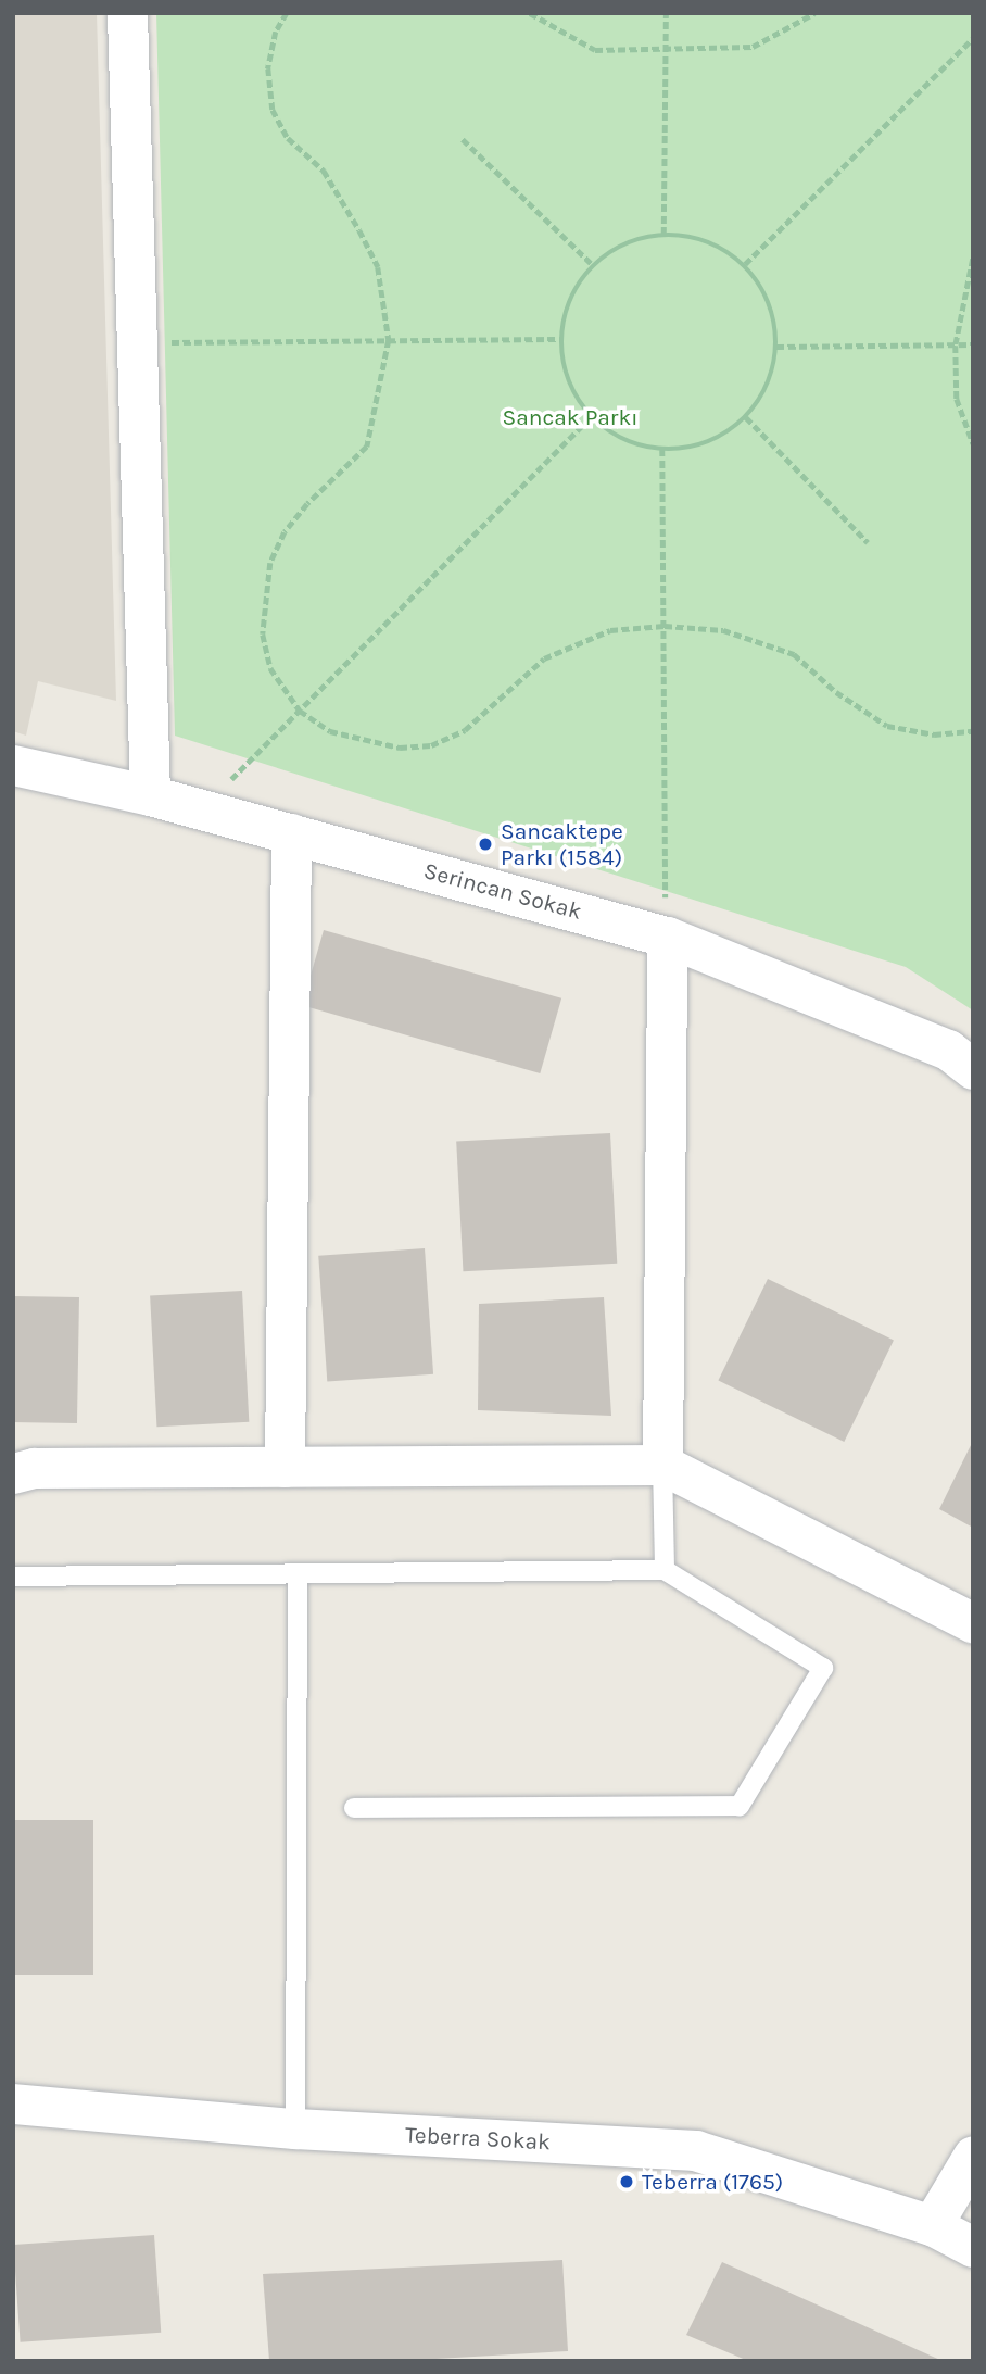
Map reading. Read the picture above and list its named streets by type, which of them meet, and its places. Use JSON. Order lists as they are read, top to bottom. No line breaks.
{"streets":{"street":["Serincan Sokak","Teberra Sokak"]},"parks":["Sancak Parkı"],"places":["Sancaktepe Parkı (1584)","Teberra (1765)"]}
